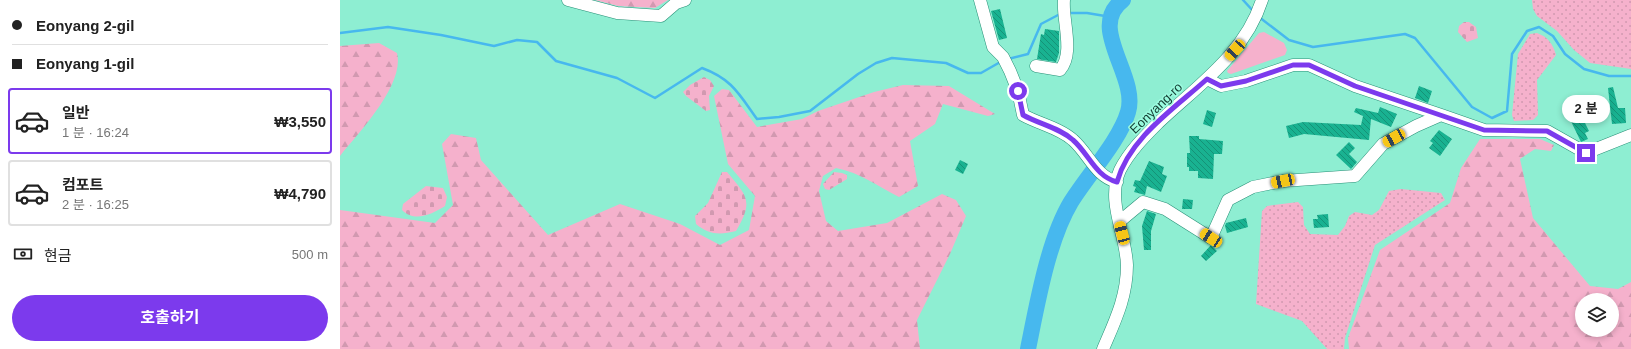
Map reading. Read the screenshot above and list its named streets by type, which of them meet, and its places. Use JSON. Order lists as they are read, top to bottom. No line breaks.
{"streets":{"street":["Eonyang-ro"]},"page":{"banner":["Eonyang 2-gil","Eonyang 1-gil"],"list":[{"name":"일반","note":"1 분 · 16:24","value":"₩3,550"},{"name":"컴포트","note":"2 분 · 16:25","value":"₩4,790"}],"bubble":"2 분","pay":["현금","500 m"],"buttons":"호출하기"}}
